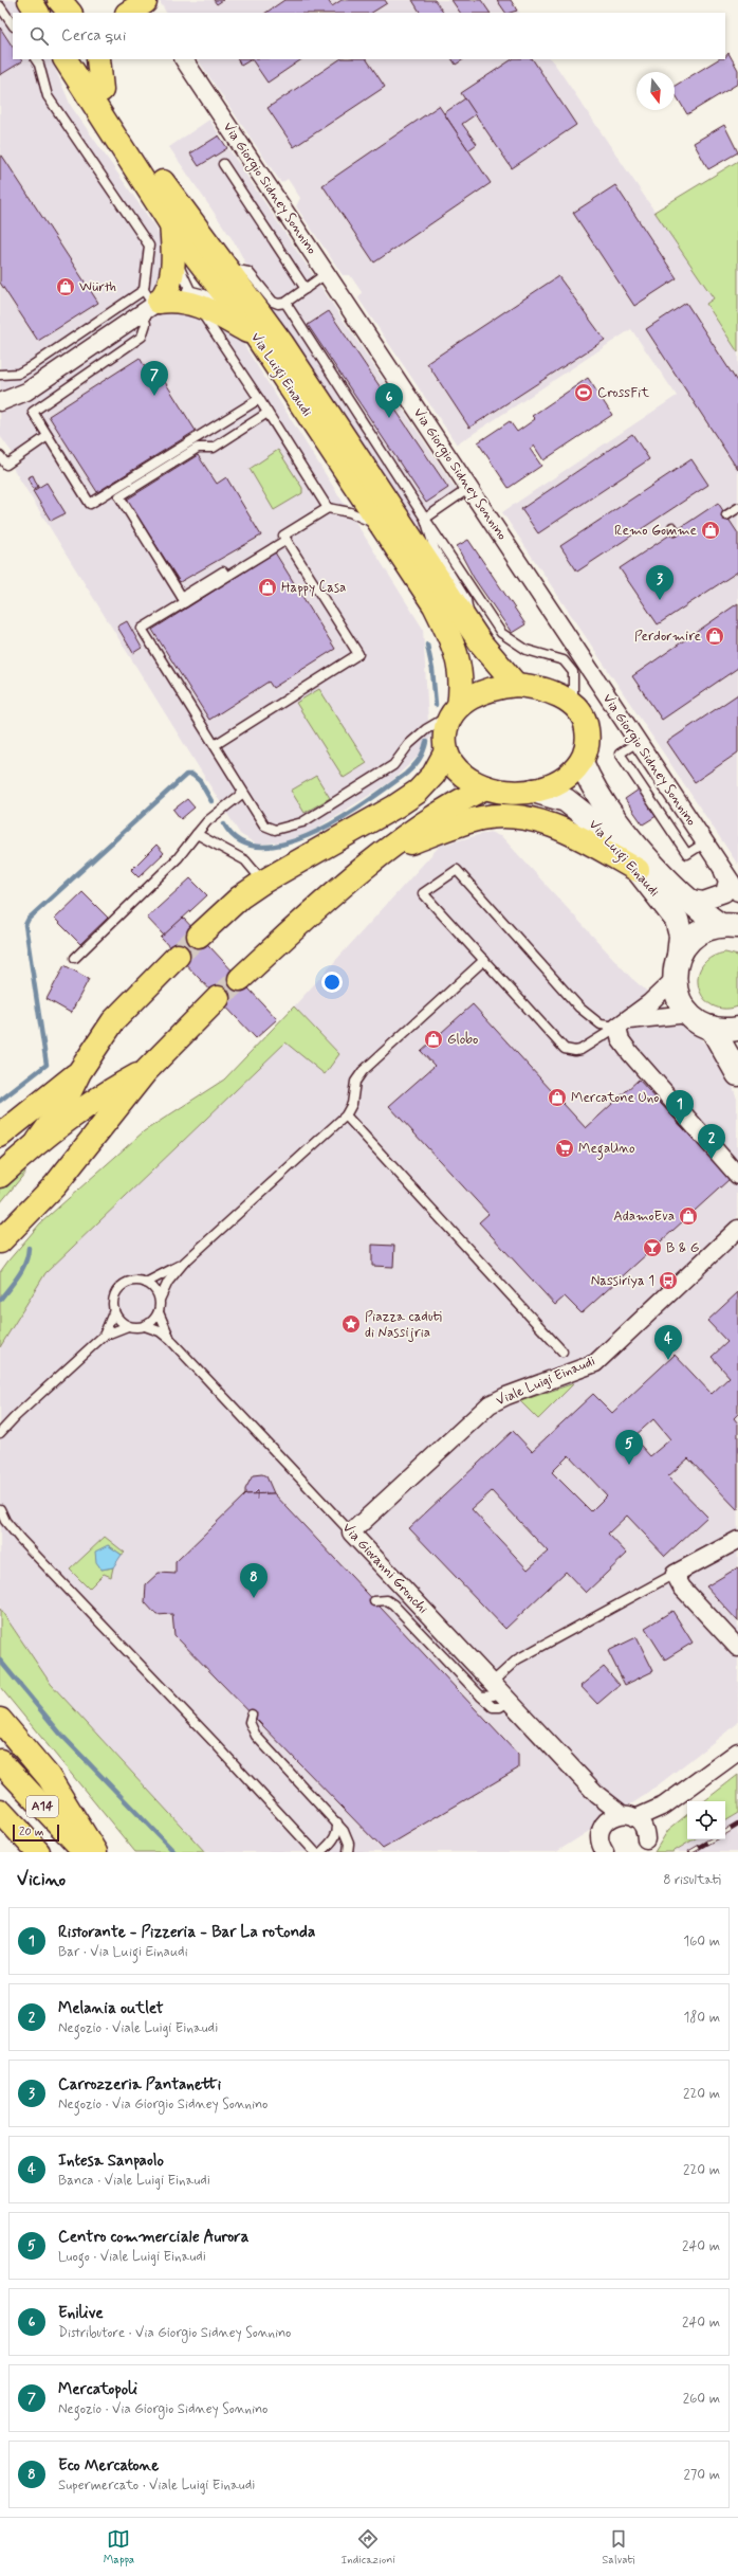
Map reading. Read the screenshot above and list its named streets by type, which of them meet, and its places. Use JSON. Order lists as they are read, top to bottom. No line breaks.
{"streets":{"main road":["Via Luigi Einaudi","A14"],"street":["Via Giorgio Sidney Sonnino","Viale Luigi Einaudi","Via Giovanni Gronchi"]},"crossings":[["Via Giorgio Sidney Sonnino","Via Luigi Einaudi"],["Viale Luigi Einaudi","Via Giovanni Gronchi"]],"places":{"shop":["Würth","Remo Gomme","Happy Casa","Perdormire","Globo","Mercatone Uno","AdamoEva"],"sports":["CrossFit"],"supermarket":["MegaUno"],"bar":["B & G"],"bus stop":["Nassiriya 1"],"place":["Piazza caduti di Nassijria"]},"house_numbers":["1"],"scale_bar":"20 m","north":"bottom","page":{"search":"Cerca qui","pins":["7","6","3","1","2","4","5","8"],"scale":"20 m","heading":["Vicino","8 risultati"],"list":[{"mark":"1","name":"Ristorante - Pizzeria - Bar La rotonda","note":"Bar · Via Luigi Einaudi","value":"160 m"},{"mark":"2","name":"Melania outlet","note":"Negozio · Viale Luigi Einaudi","value":"180 m"},{"mark":"3","name":"Carrozzeria Pantanetti","note":"Negozio · Via Giorgio Sidney Sonnino","value":"220 m"},{"mark":"4","name":"Intesa Sanpaolo","note":"Banca · Viale Luigi Einaudi","value":"220 m"},{"mark":"5","name":"Centro commerciale Aurora","note":"Luogo · Viale Luigi Einaudi","value":"240 m"},{"mark":"6","name":"Enilive","note":"Distributore · Via Giorgio Sidney Sonnino","value":"240 m"},{"mark":"7","name":"Mercatopoli","note":"Negozio · Via Giorgio Sidney Sonnino","value":"260 m"},{"mark":"8","name":"Eco Mercatone","note":"Supermercato · Viale Luigi Einaudi","value":"270 m"}],"nav":["Mappa","Indicazioni","Salvati"]}}
